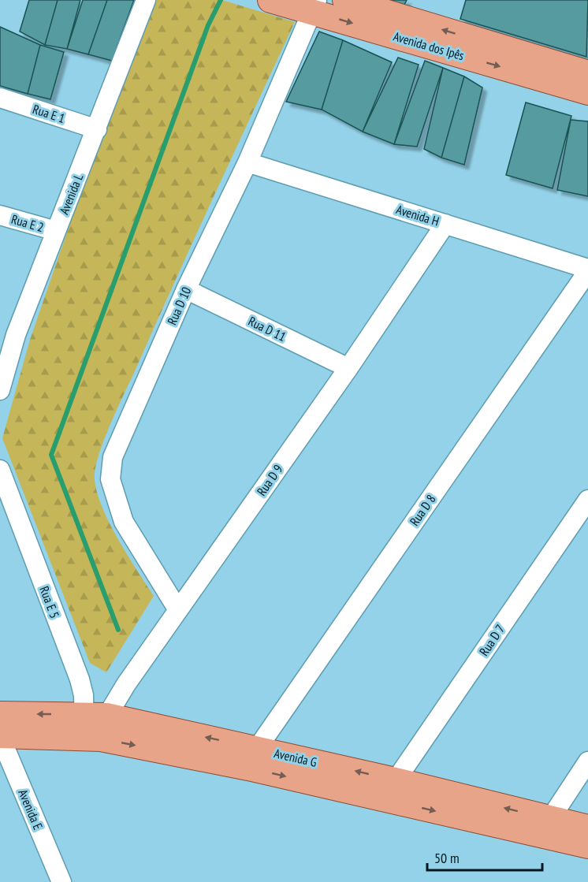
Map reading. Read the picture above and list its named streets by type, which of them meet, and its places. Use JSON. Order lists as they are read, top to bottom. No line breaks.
{"streets":{"main road":["Avenida dos Ipês","Avenida G"],"street":["Rua E 1","Avenida L","Avenida H","Rua E 2","Rua D 10","Rua D 11","Rua D 9","Rua D 8","Rua E 5","Rua D 7","Avenida E"]},"crossings":[["Avenida dos Ipês","Rua D 10"],["Rua E 1","Avenida L"],["Avenida L","Rua E 2"],["Avenida H","Rua D 10"],["Avenida H","Rua D 9"],["Avenida H","Rua D 8"],["Rua D 10","Rua D 11"],["Rua D 10","Rua D 9"],["Rua D 11","Rua D 9"],["Rua D 9","Rua E 5"],["Rua D 9","Avenida G"],["Rua D 8","Avenida G"],["Rua E 5","Avenida G"],["Rua D 7","Avenida G"],["Avenida G","Avenida E"]],"scale_bar":"50 m"}
